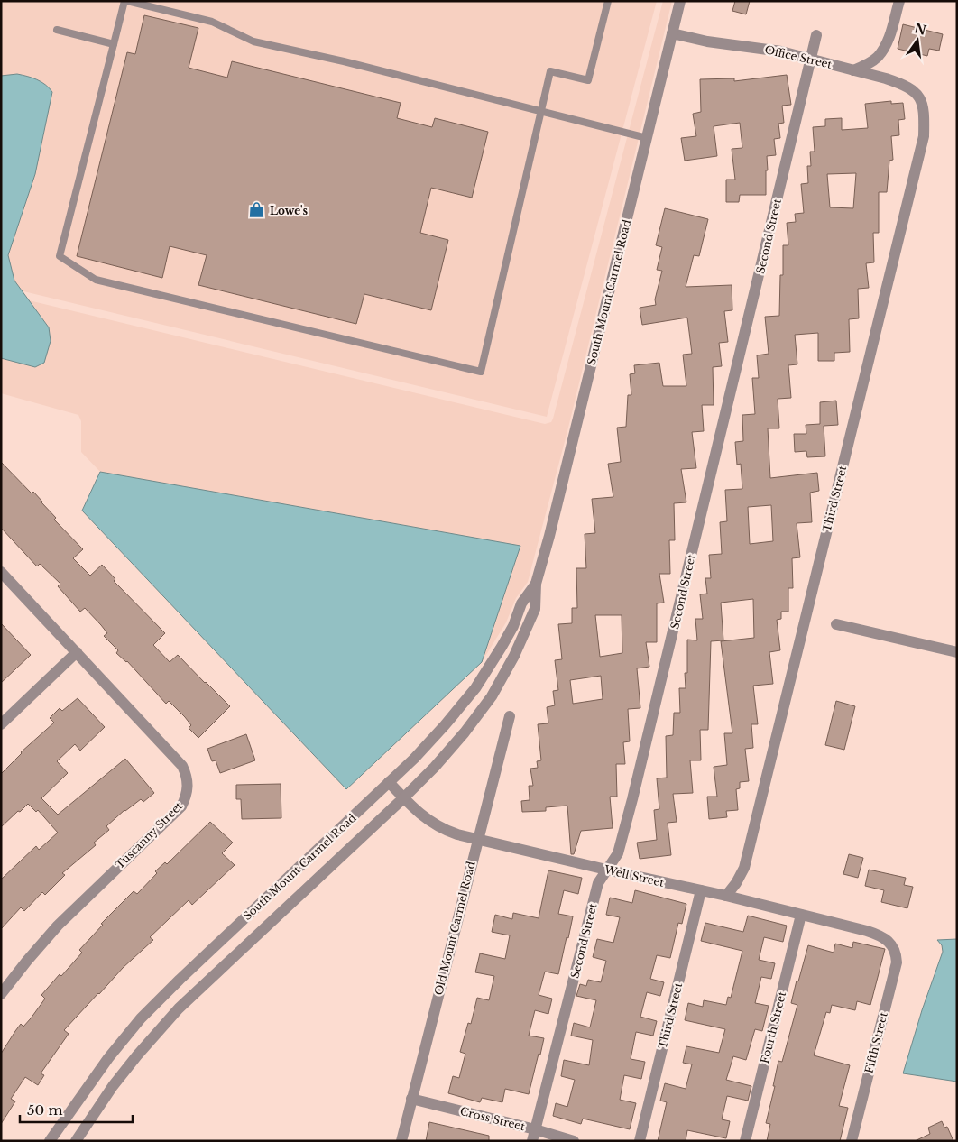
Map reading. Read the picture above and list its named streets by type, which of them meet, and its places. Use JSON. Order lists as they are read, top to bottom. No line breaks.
{"streets":{"street":["Office Street","Second Street","South Mount Carmel Road","Third Street","Tuscanny Street","Well Street","Old Mount Carmel Road","Fourth Street","Fifth Street","Cross Street"]},"crossings":[["Office Street","Second Street"],["Office Street","South Mount Carmel Road"],["Office Street","Third Street"],["Second Street","Well Street"],["Second Street","Cross Street"],["South Mount Carmel Road","Well Street"],["Third Street","Well Street"],["Well Street","Old Mount Carmel Road"],["Well Street","Fourth Street"],["Well Street","Fifth Street"],["Old Mount Carmel Road","Cross Street"]],"places":{"shop":["Lowe's"]},"scale_bar":"50 m","north":"top"}
